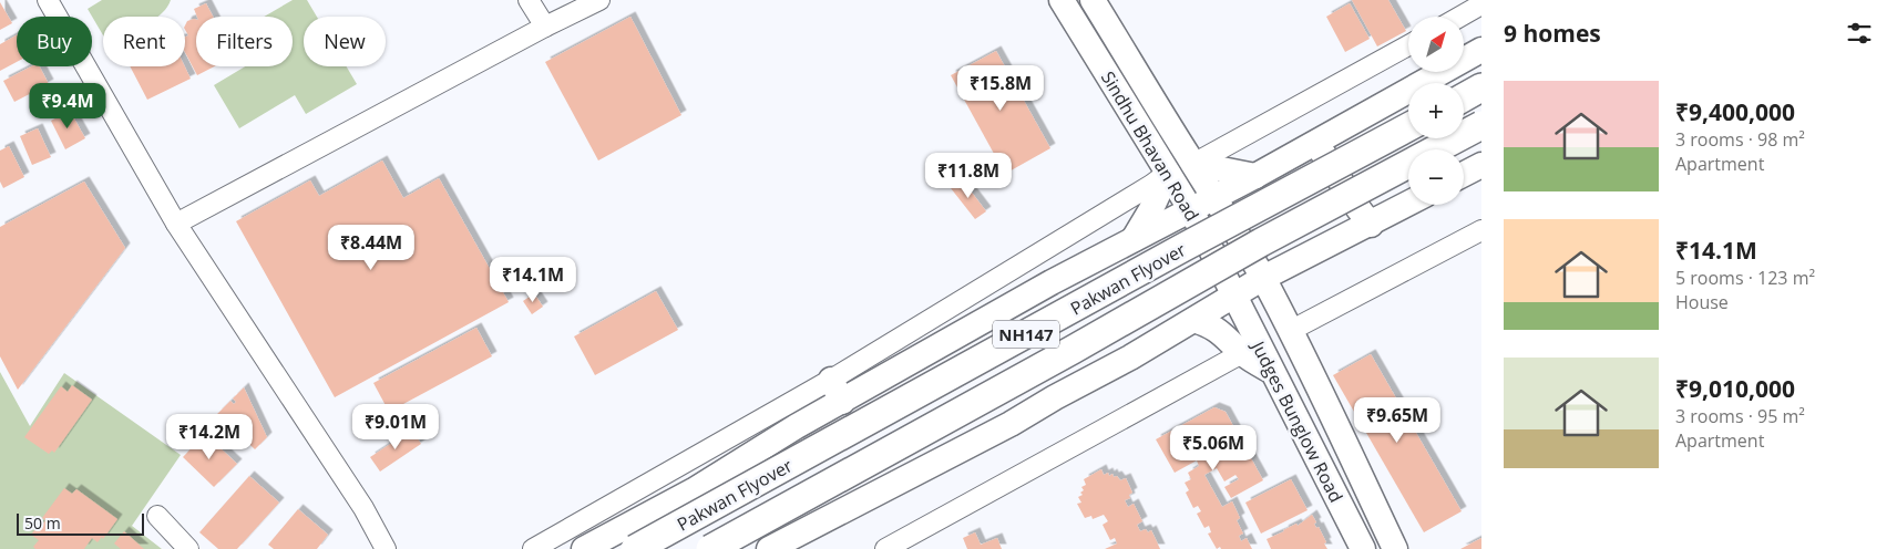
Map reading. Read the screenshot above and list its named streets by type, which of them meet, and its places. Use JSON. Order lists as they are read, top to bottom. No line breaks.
{"streets":{"highway":["Pakwan Flyover","NH147"],"main road":["Sindhu Bhavan Road","Judges Bunglow Road"]},"crossings":[["Sindhu Bhavan Road","Judges Bunglow Road"]],"scale_bar":"50 m","north":"top right","page":{"heading":"9 homes","map_buttons":["+","−"],"chip":["Buy","Rent","Filters","New"],"price":["₹15.8M","₹9.4M","₹11.8M","₹8.44M","₹14.1M","₹9.65M","₹9.01M","₹14.2M","₹5.06M"],"list":[{"name":"₹9,400,000","note":"3 rooms · 98 m² · Apartment"},{"name":"₹14.1M","note":"5 rooms · 123 m² · House"},{"name":"₹9,010,000","note":"3 rooms · 95 m² · Apartment"}],"scale":"50 m"}}
